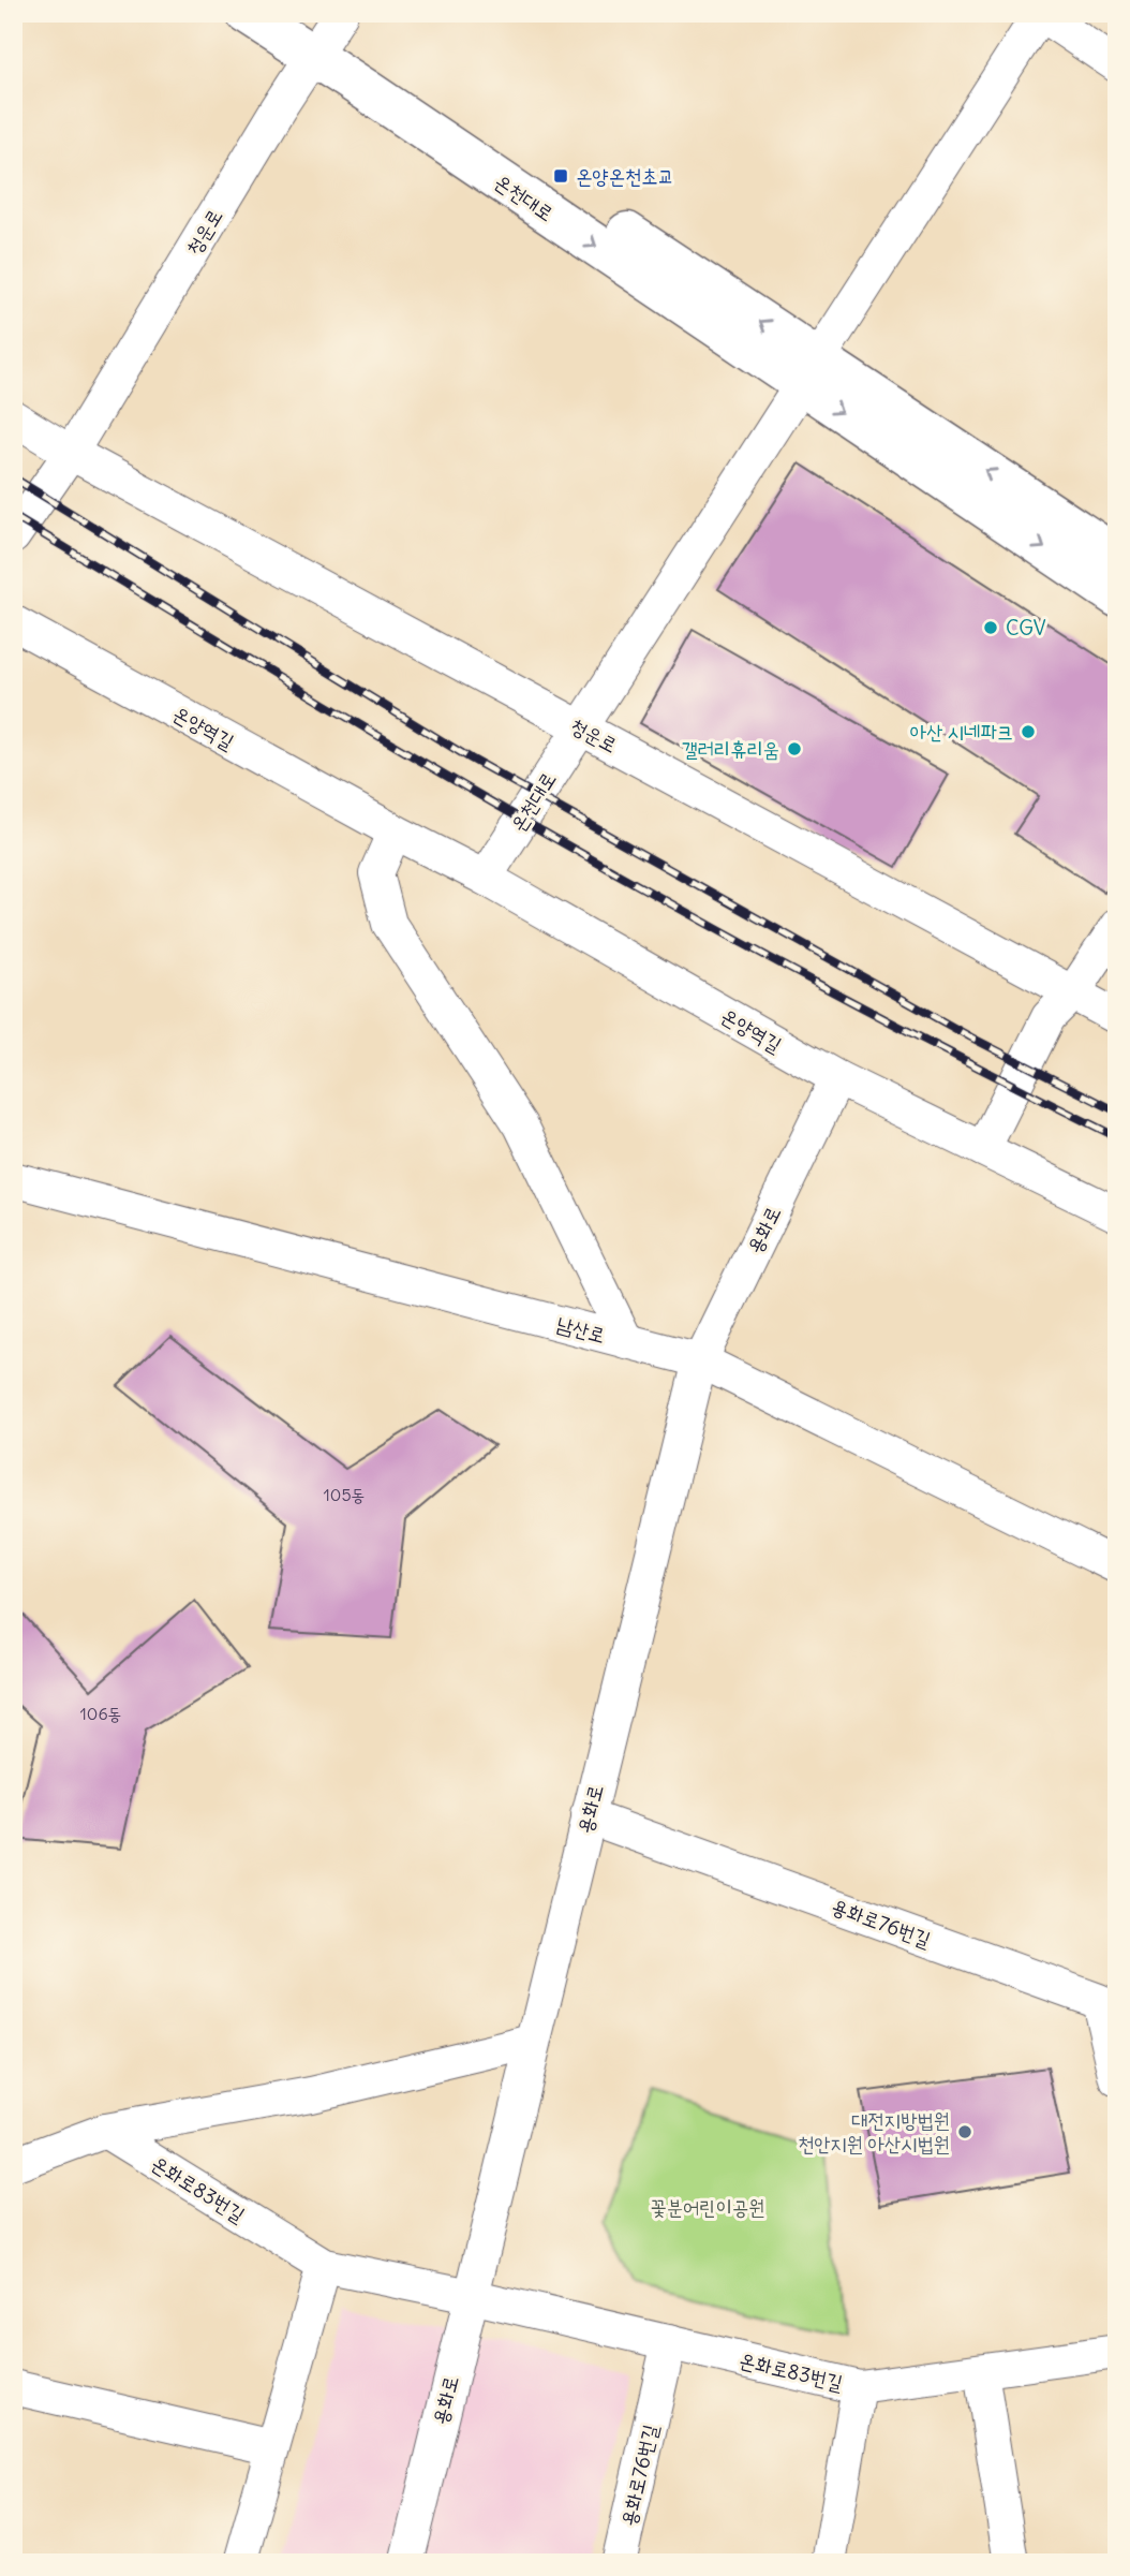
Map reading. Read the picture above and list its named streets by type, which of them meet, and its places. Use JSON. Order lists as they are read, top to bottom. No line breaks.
{"streets":{"main road":["온천대로"],"street":["청운로","온양역길","용화로","남산로","용화로76번길","온화로83번길"]},"crossings":[["온천대로","청운로"],["온천대로","온양역길"],["온양역길","용화로"],["용화로","남산로"],["용화로","용화로76번길"],["용화로","온화로83번길"],["용화로76번길","온화로83번길"]],"parks":["꽃분어린이공원"],"places":{"transit":["온양온천초교"],"other":["CGV","아산 시네파크","갤러리휴리움","대전지방법원 천안지원 아산시법원"]},"house_numbers":["105동","106동"]}
